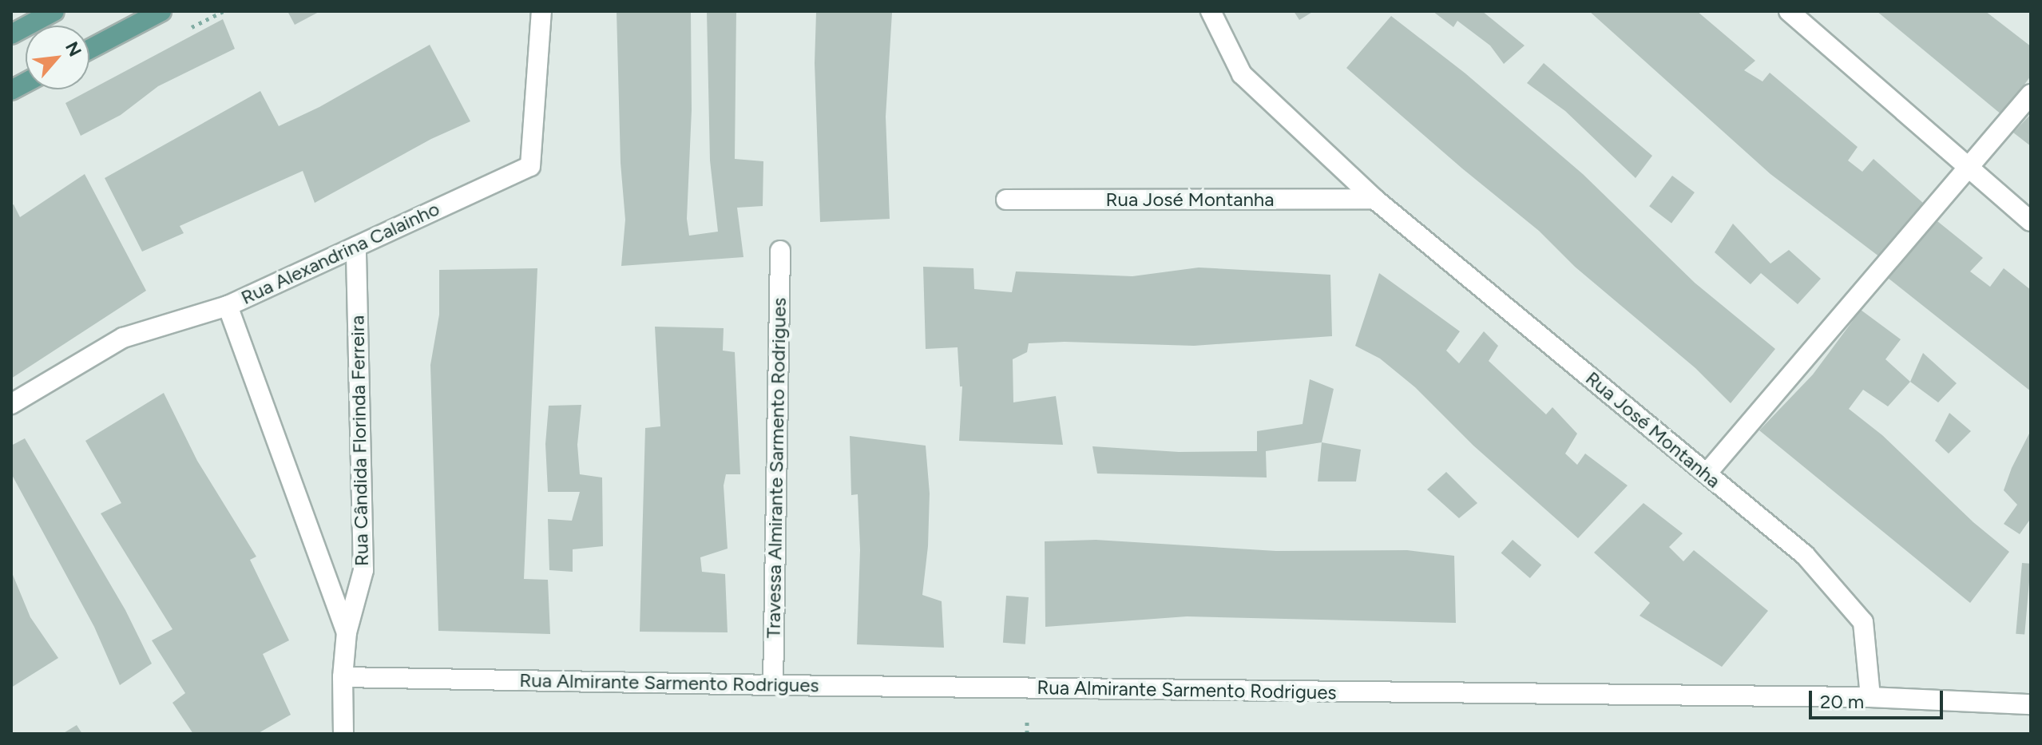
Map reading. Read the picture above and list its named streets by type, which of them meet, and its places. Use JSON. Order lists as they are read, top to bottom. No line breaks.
{"streets":{"street":["Rua José Montanha","Rua Alexandrina Calainho","Rua Cândida Florinda Ferreira","Travessa Almirante Sarmento Rodrigues","Rua Almirante Sarmento Rodrigues"]},"crossings":[["Rua José Montanha","Rua Almirante Sarmento Rodrigues"],["Rua Alexandrina Calainho","Rua Cândida Florinda Ferreira"],["Rua Cândida Florinda Ferreira","Rua Almirante Sarmento Rodrigues"],["Travessa Almirante Sarmento Rodrigues","Rua Almirante Sarmento Rodrigues"]],"scale_bar":"20 m","north":"top right"}
